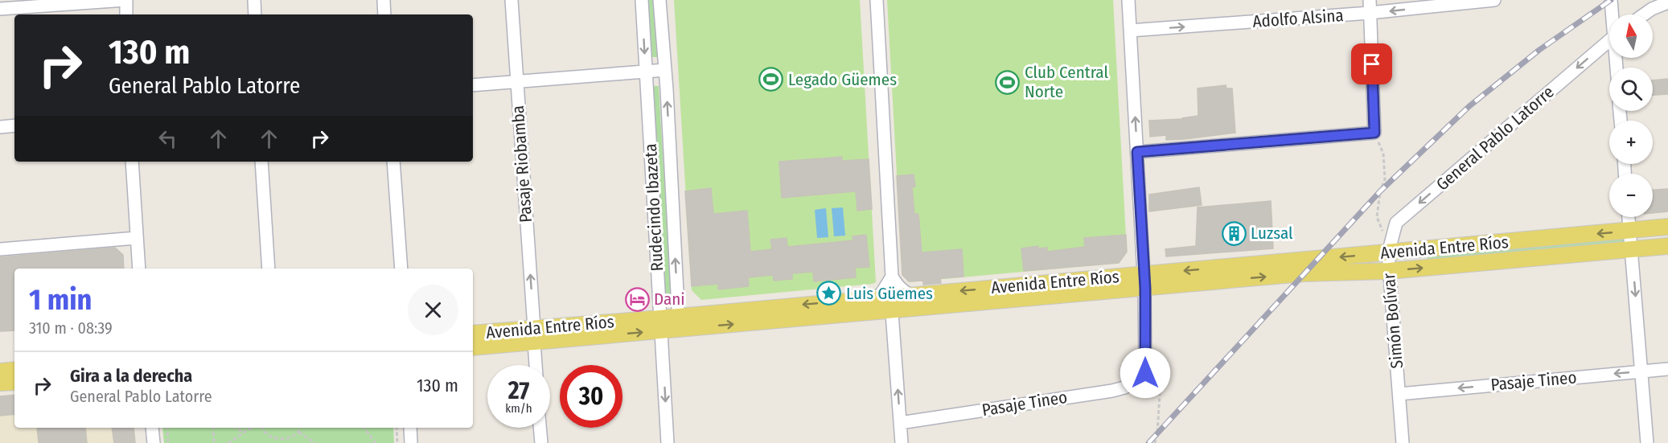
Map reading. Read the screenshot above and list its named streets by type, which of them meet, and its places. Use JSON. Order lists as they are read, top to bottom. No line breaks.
{"streets":{"main road":["Avenida Entre Ríos"],"street":["Adolfo Alsina","General Pablo Latorre","Pasaje Riobamba","Rudecindo Ibazeta","Simón Bolívar","Pasaje Tineo"]},"crossings":[["General Pablo Latorre","Avenida Entre Ríos"],["General Pablo Latorre","Simón Bolívar"],["Pasaje Riobamba","Avenida Entre Ríos"],["Rudecindo Ibazeta","Avenida Entre Ríos"],["Avenida Entre Ríos","Simón Bolívar"],["Simón Bolívar","Pasaje Tineo"]],"one_way":["General Pablo Latorre","Pasaje Riobamba","Pasaje Tineo"],"places":{"sports":["Legado Güemes","Club Central Norte"],"building":["Luzsal"],"place":["Luis Güemes"],"hotel":["Dani"]},"north":"top","page":{"map_buttons":["+","−"],"turn":["130 m","General Pablo Latorre"],"heading":["1 min","310 m · 08:39"],"list":[{"name":"Gira a la derecha","note":"General Pablo Latorre","value":"130 m"}],"speed":"27 km/h","limit":"30"}}
